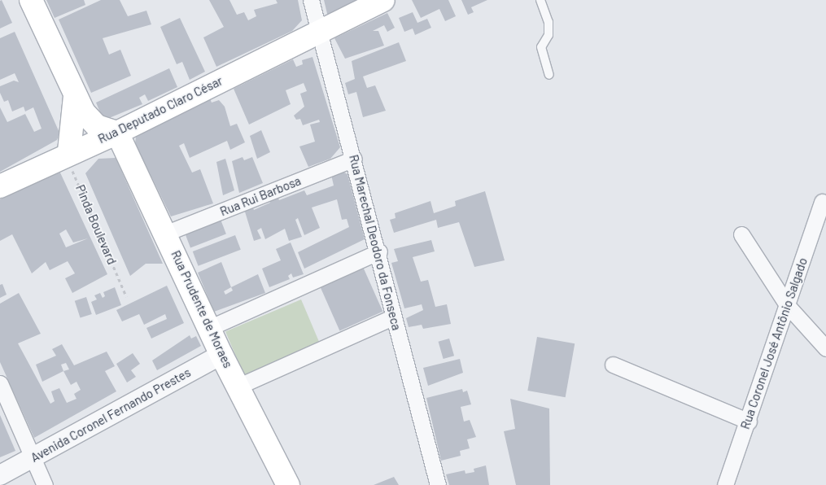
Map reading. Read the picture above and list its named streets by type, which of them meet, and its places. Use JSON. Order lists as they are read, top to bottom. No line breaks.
{"streets":{"main road":["Rua Deputado Claro César","Rua Prudente de Moraes"],"street":["Rua Rui Barbosa","Rua Marechal Deodoro da Fonseca","Rua Coronel José Antônio Salgado","Avenida Coronel Fernando Prestes"],"path":["Pinda Boulevard"]},"crossings":[["Rua Deputado Claro César","Pinda Boulevard"],["Rua Deputado Claro César","Rua Marechal Deodoro da Fonseca"],["Rua Deputado Claro César","Rua Prudente de Moraes"],["Rua Rui Barbosa","Rua Marechal Deodoro da Fonseca"],["Rua Rui Barbosa","Rua Prudente de Moraes"],["Rua Prudente de Moraes","Avenida Coronel Fernando Prestes"]]}
